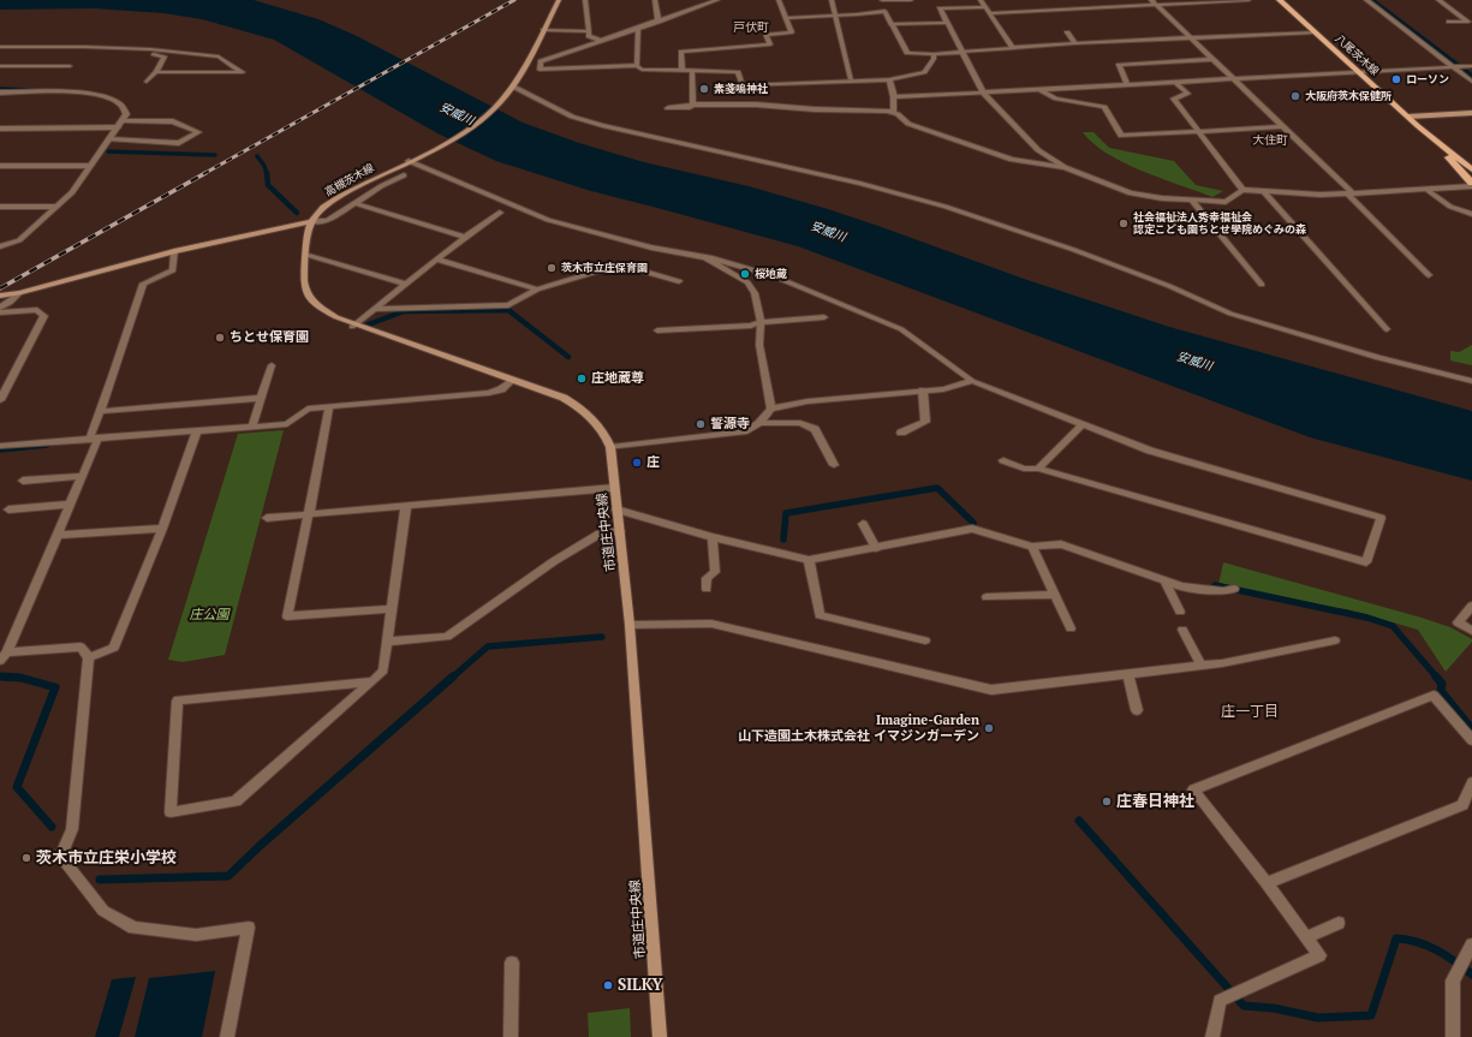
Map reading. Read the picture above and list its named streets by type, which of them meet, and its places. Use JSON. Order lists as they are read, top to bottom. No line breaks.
{"streets":{"main road":["八尾茨木線"],"street":["高槻茨木線","市道庄中央線"]},"crossings":[["高槻茨木線","市道庄中央線"]],"districts":["戸伏町","大住町","庄一丁目"],"water":["安威川"],"parks":["庄公園"],"places":["ローソン","素戔嗚神社","大阪府茨木保健所","社会福祉法人秀幸福祉会 認定こども園ちとせ學院めぐみの森","茨木市立庄保育園","桜地蔵","ちとせ保育園","庄地蔵尊","誓源寺","庄","Imagine-Garden 山下造園土木株式会社 イマジンガーデン","庄春日神社","茨木市立庄栄小学校","SILKY"]}
